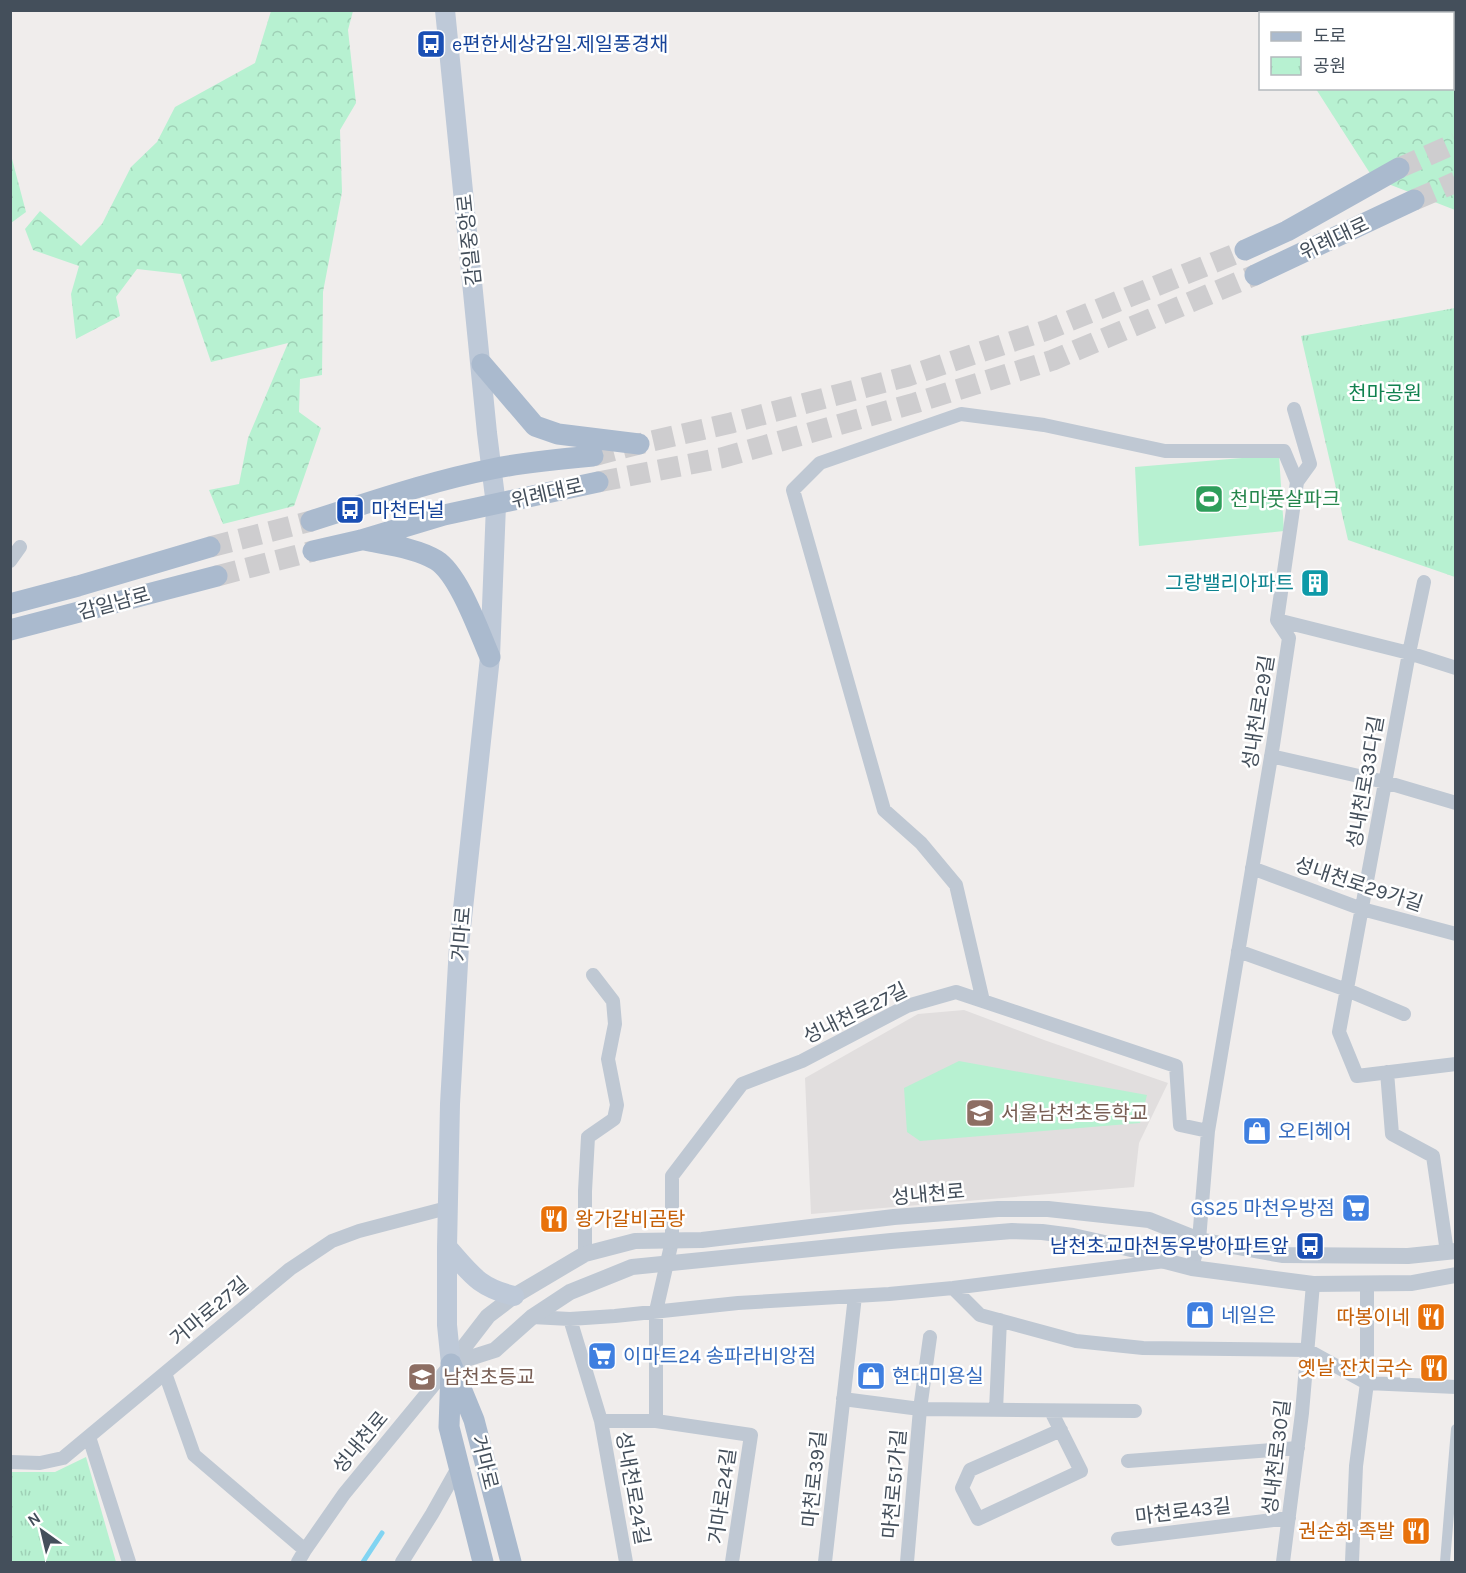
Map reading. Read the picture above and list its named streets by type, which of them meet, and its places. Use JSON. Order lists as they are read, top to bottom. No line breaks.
{"streets":{"main road":["위례대로","감일중앙로","감일남로","거마로"],"street":["성내천로29길","성내천로33다길","성내천로29가길","성내천로27길","성내천로","거마로27길","성내천로30길","마천로39길","마천로51가길","성내천로24길","거마로24길","마천로43길"]},"crossings":[["위례대로","감일중앙로"],["위례대로","거마로"],["감일중앙로","거마로"],["성내천로29길","성내천로29가길"],["성내천로29길","성내천로27길"],["성내천로29길","성내천로"],["성내천로33다길","성내천로29가길"],["성내천로33다길","성내천로"],["거마로","성내천로"],["거마로","거마로27길"],["성내천로27길","성내천로"],["성내천로30길","마천로43길"],["성내천로24길","거마로24길"]],"parks":["천마공원"],"places":{"bus stop":["e편한세상감일.제일풍경채","마천터널","남천초교마천동우방아파트앞"],"sports":["천마풋살파크"],"building":["그랑밸리아파트"],"school or university":["서울남천초등학교","남천초등교"],"shop":["오티헤어","네일은","현대미용실"],"supermarket":["GS25 마천우방점","이마트24 송파라비앙점"],"restaurant":["왕가갈비곰탕","따봉이네","옛날 잔치국수","권순화 족발"]},"legend":["도로","공원"],"north":"top left"}
